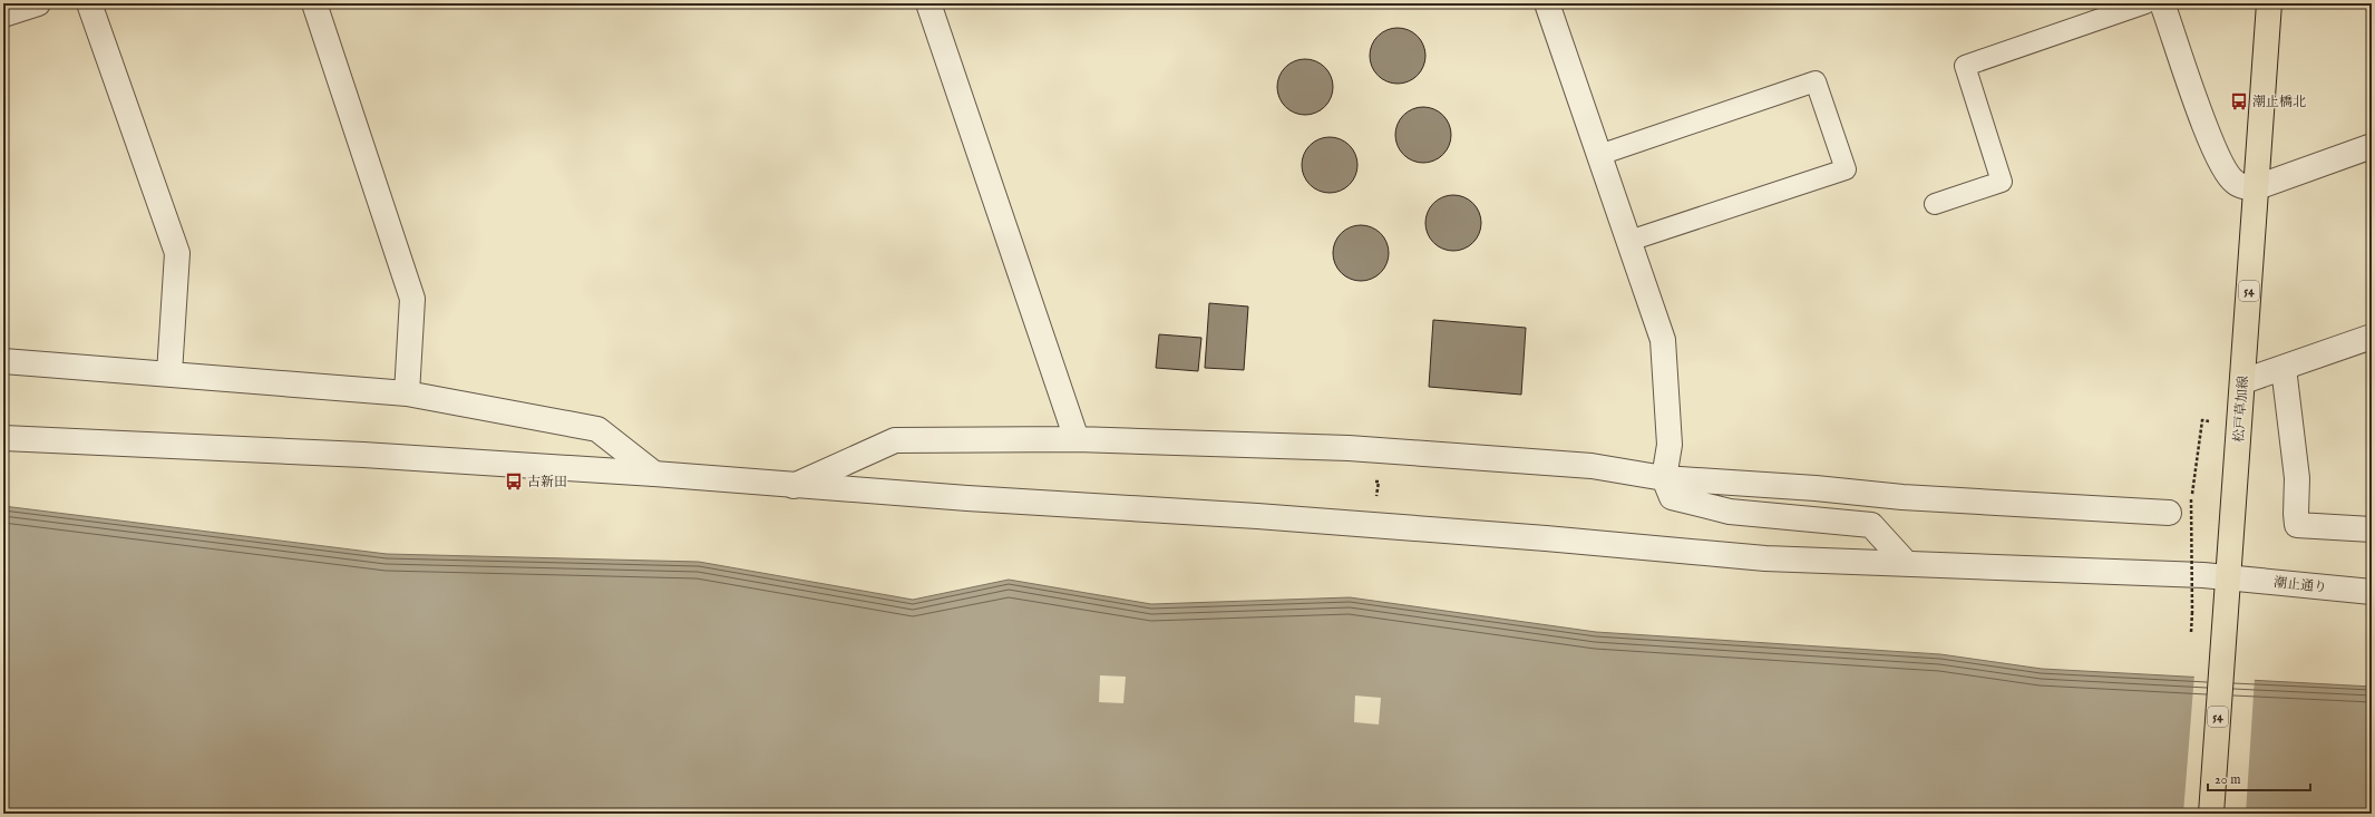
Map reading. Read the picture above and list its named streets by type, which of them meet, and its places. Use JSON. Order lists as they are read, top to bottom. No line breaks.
{"streets":{"main road":["54","松戸草加線"],"street":["潮止通り"]},"crossings":[["松戸草加線","潮止通り"]],"places":{"bus stop":["潮止橋北","古新田"]},"scale_bar":"20 m"}
